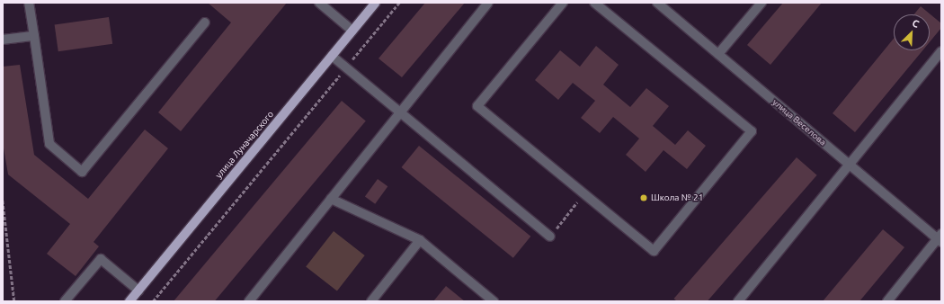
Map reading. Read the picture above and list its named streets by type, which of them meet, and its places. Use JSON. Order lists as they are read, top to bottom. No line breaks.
{"streets":{"main road":["улица Луначарского"],"street":["улица Веселова"]},"places":["Школа № 21"],"north":"top right"}
